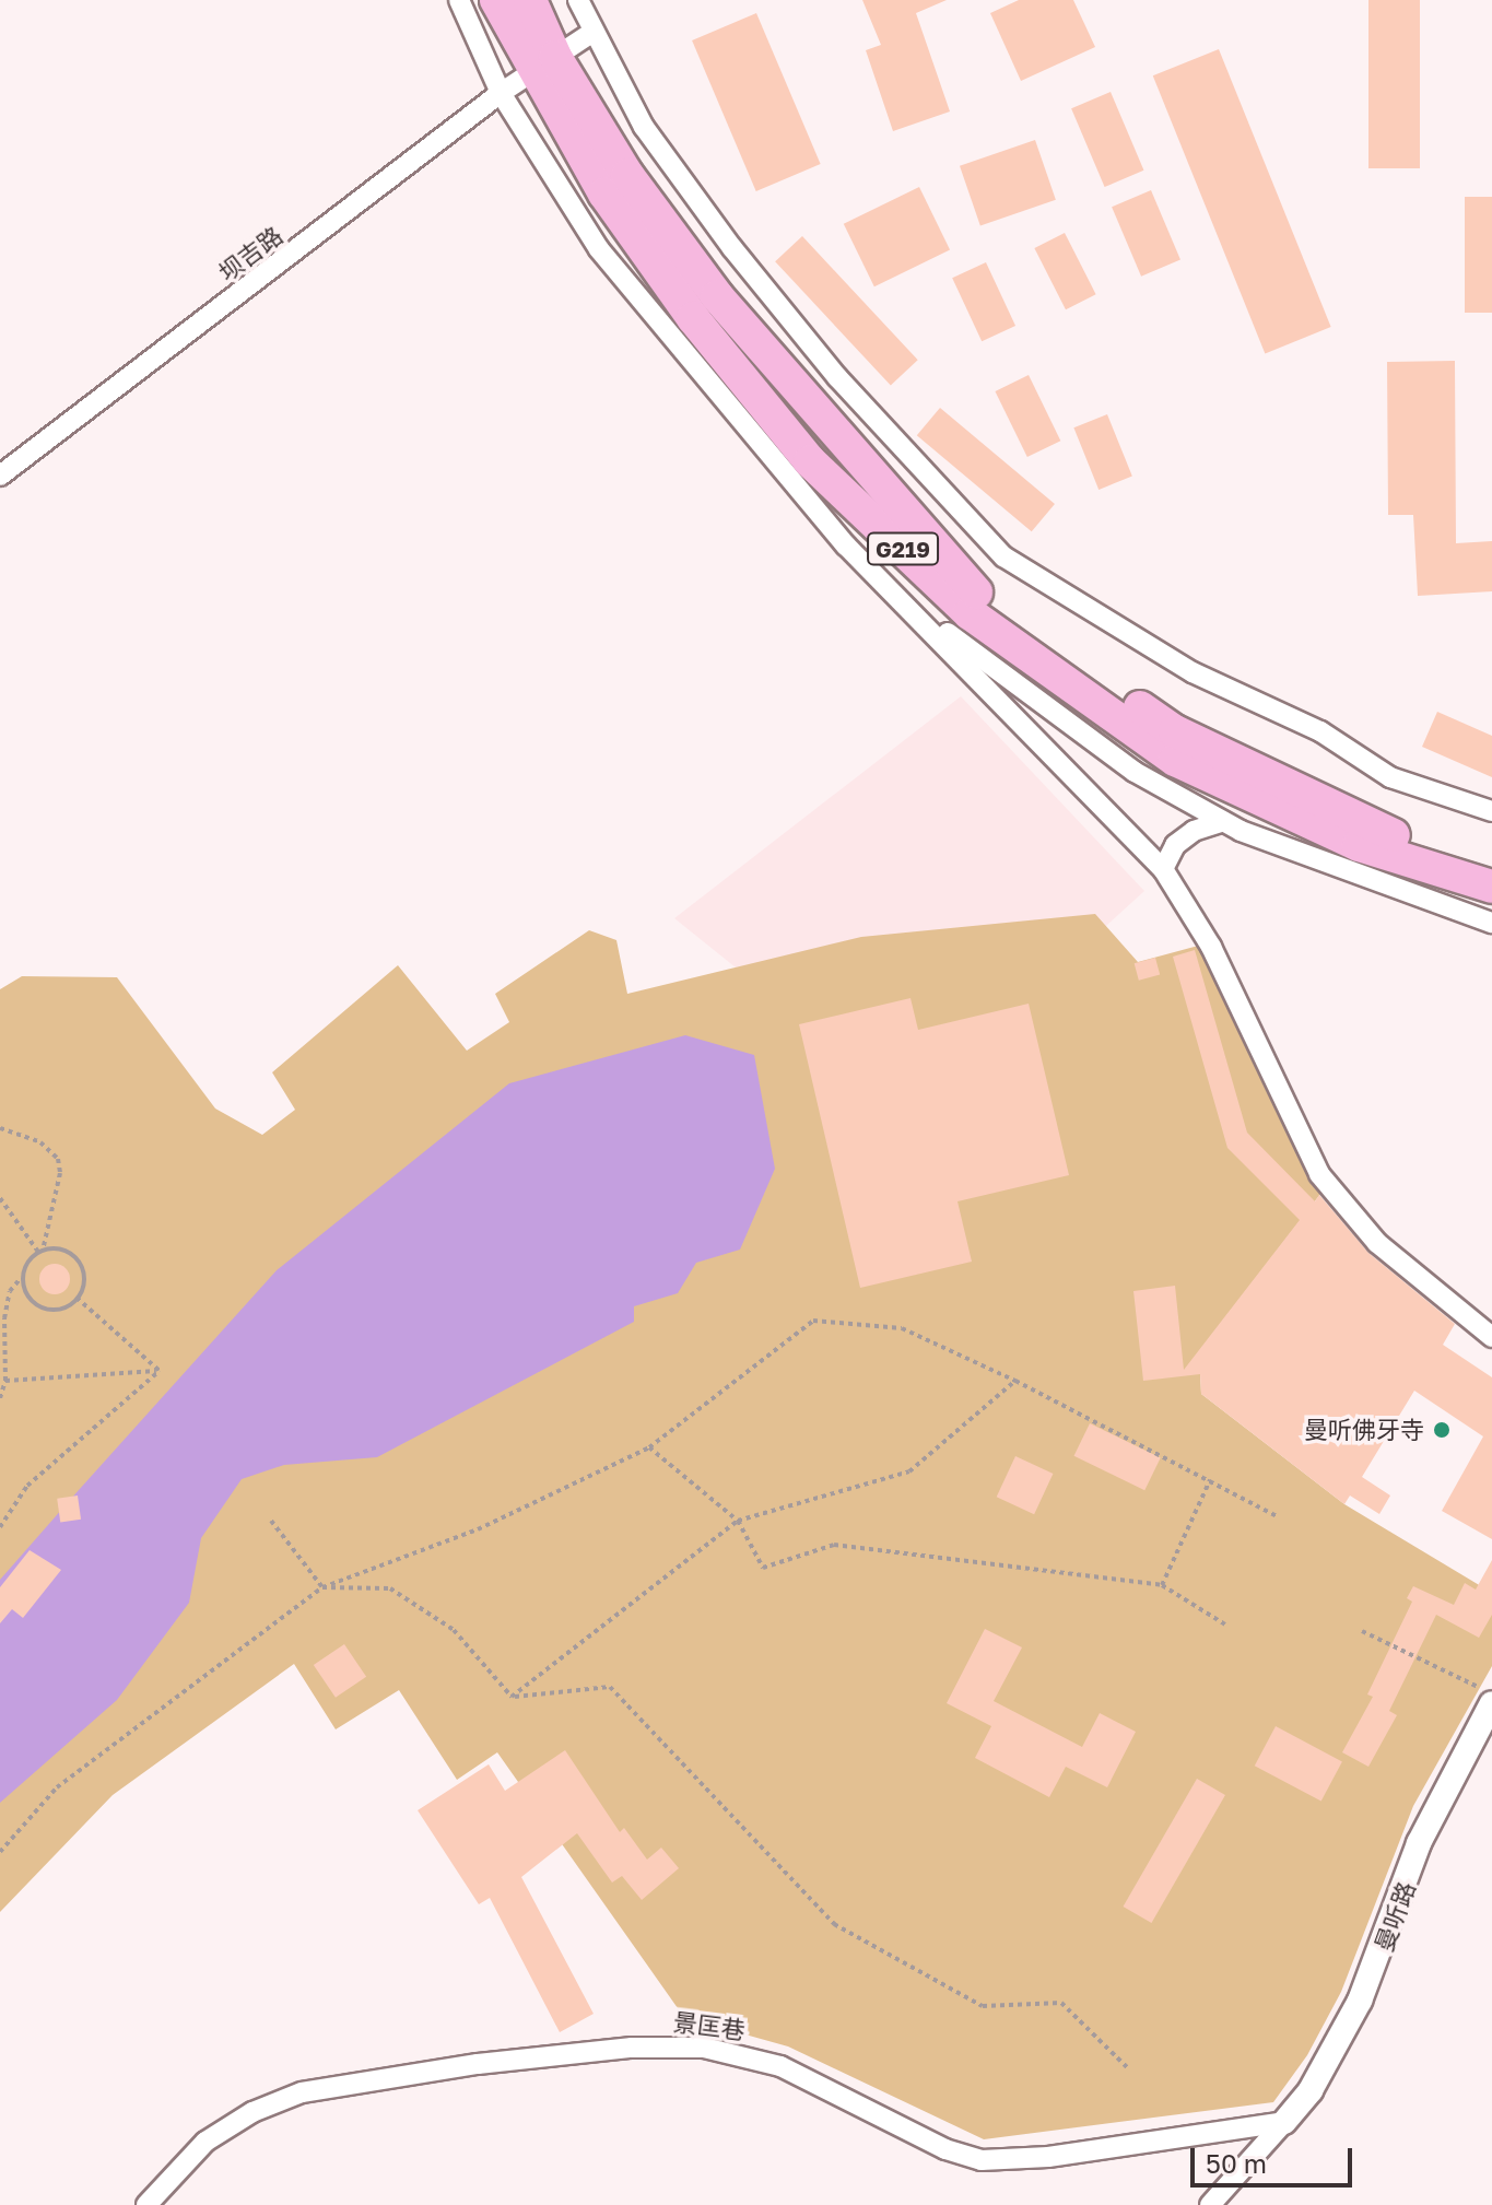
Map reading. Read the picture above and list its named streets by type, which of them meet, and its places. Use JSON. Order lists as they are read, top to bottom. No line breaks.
{"streets":{"highway":["G219"],"street":["坝吉路","曼听路","景匡巷"]},"crossings":[["坝吉路","G219"],["曼听路","景匡巷"]],"places":["曼听佛牙寺"],"scale_bar":"50 m"}
